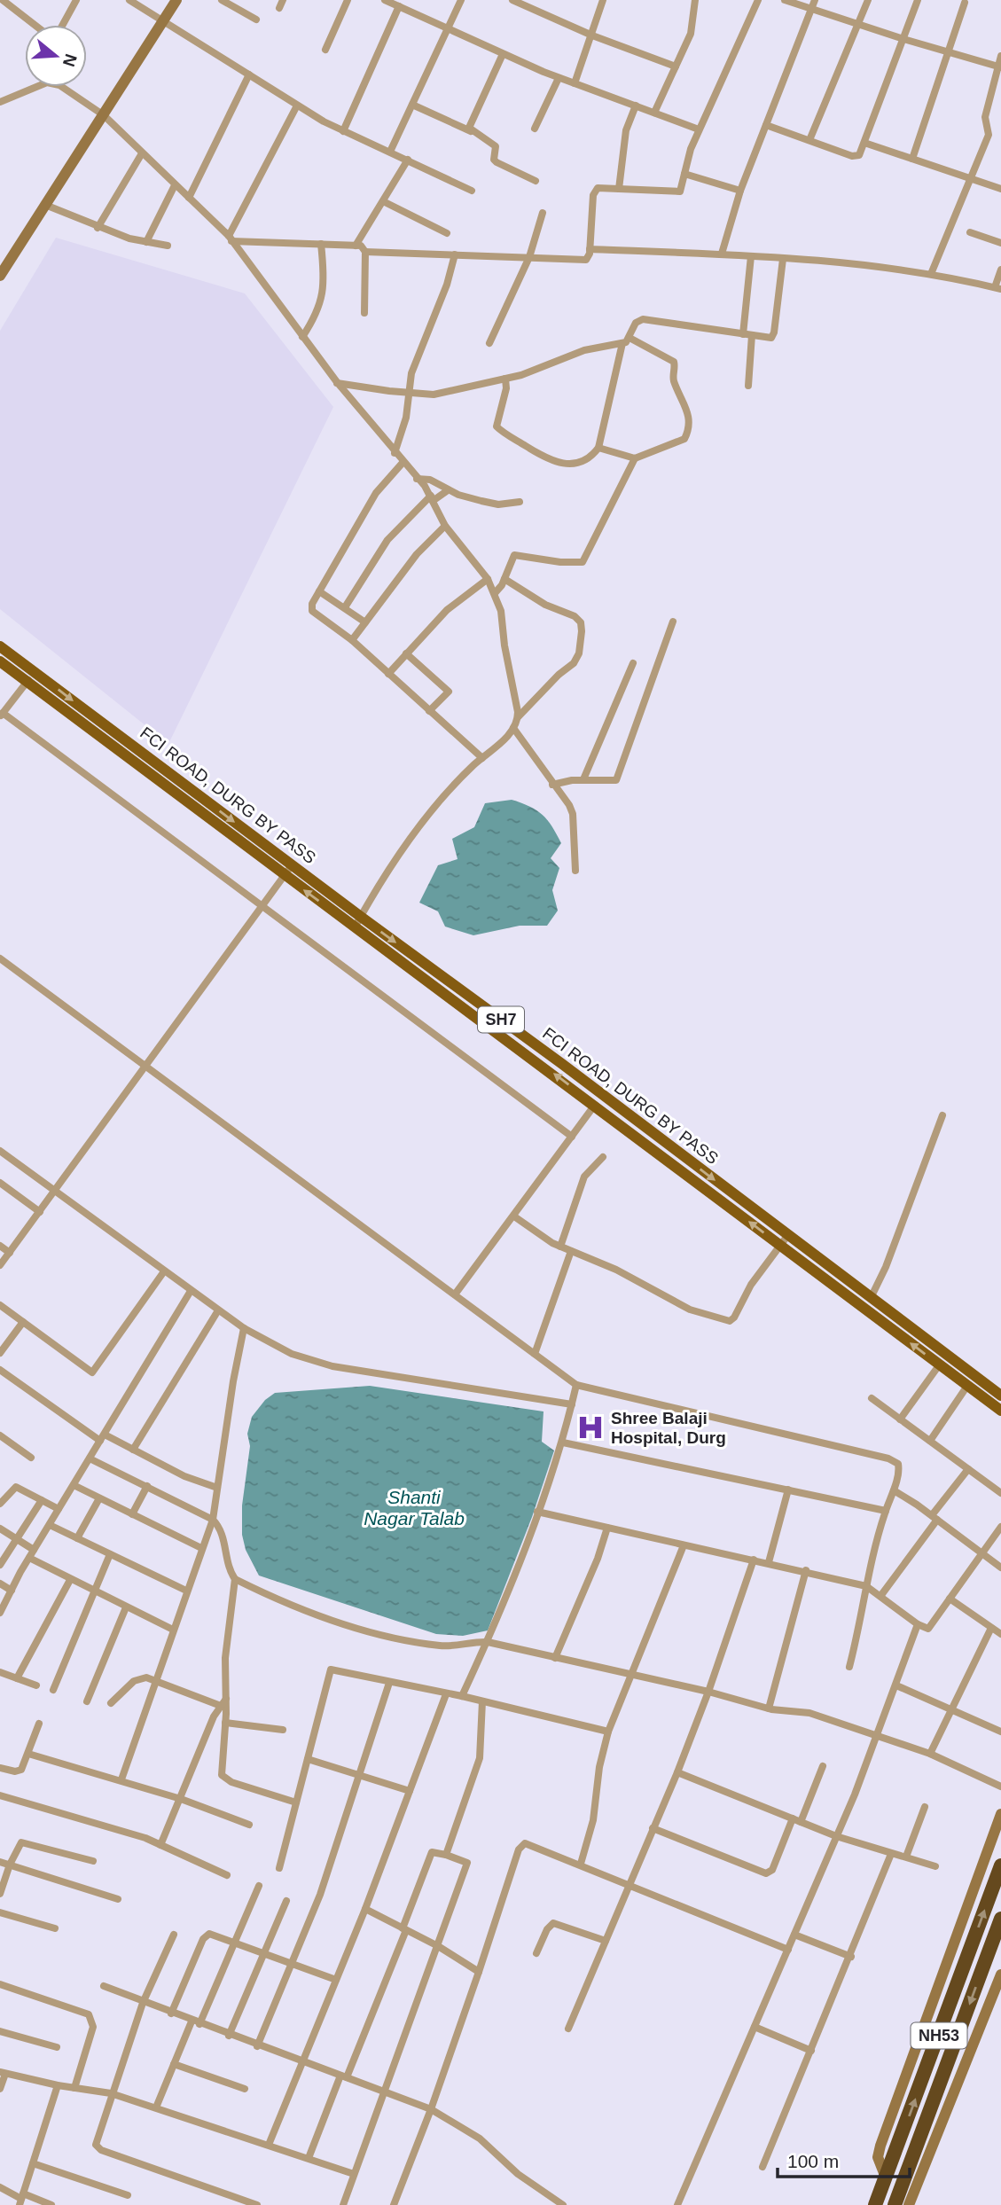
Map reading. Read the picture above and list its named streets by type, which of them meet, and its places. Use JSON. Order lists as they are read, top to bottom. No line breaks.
{"streets":{"highway":["NH53"],"main road":["FCI ROAD, DURG BY PASS","SH7"]},"water":["Shanti Nagar Talab"],"places":{"hospital":["Shree Balaji Hospital, Durg"]},"scale_bar":"100 m","north":"right"}
